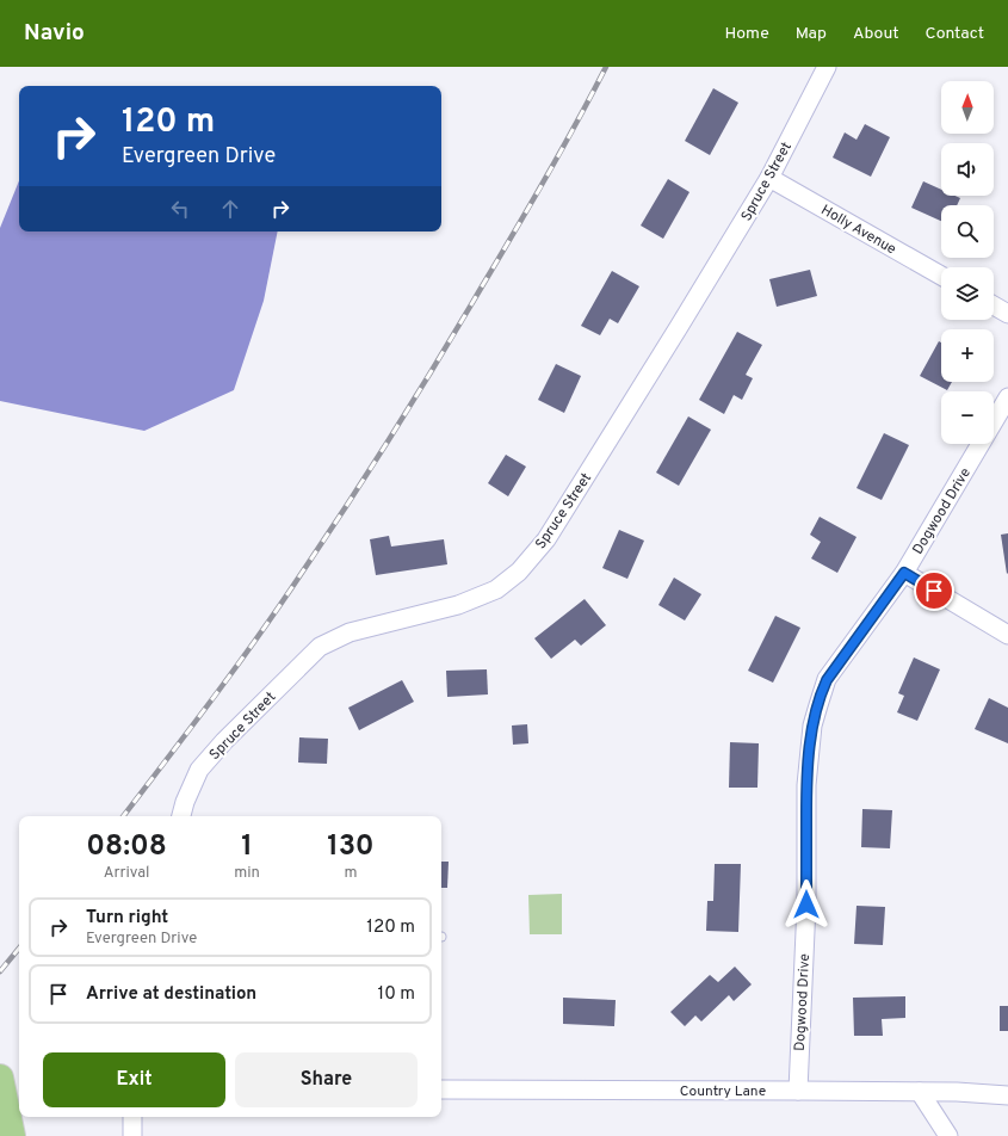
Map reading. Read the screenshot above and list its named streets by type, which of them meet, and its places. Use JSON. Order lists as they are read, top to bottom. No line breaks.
{"streets":{"street":["Spruce Street","Holly Avenue","Dogwood Drive","Country Lane"]},"crossings":[["Spruce Street","Holly Avenue"],["Dogwood Drive","Country Lane"]],"north":"top","page":{"header":"Navio","nav":["Home","Map","About","Contact"],"map_buttons":["+","−"],"turn":["120 m","Evergreen Drive"],"eta":["08:08","Arrival","1","min","130","m"],"list":[{"name":"Turn right","note":"Evergreen Drive","value":"120 m"},{"name":"Arrive at destination","value":"10 m"}],"buttons":["Exit","Share"]}}
